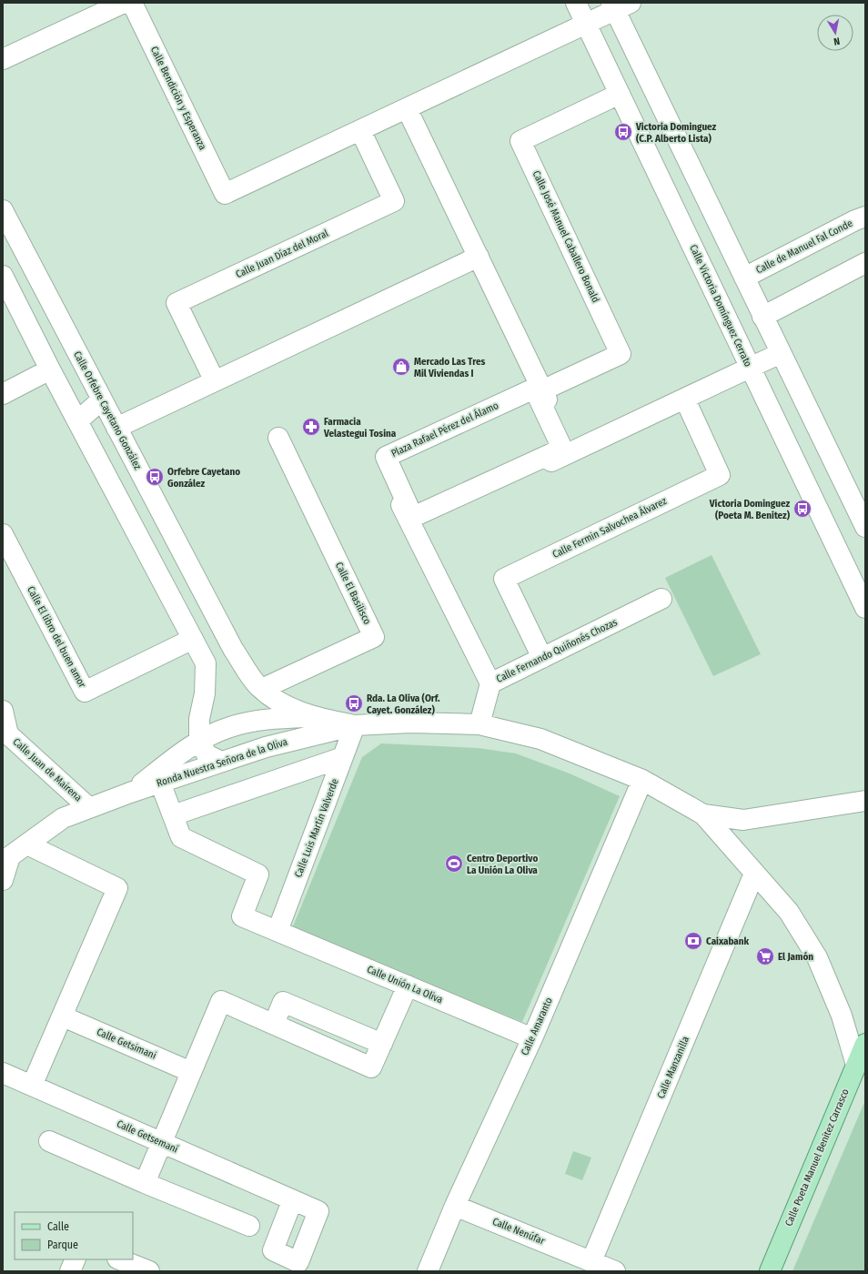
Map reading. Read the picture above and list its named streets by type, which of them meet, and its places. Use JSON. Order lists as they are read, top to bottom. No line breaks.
{"streets":{"main road":["Calle Poeta Manuel Benítez Carrasco"],"street":["Calle Bendición y Esperanza","Calle José Manuel Caballero Bonald","Calle de Manuel Fal Conde","Calle Juan Díaz del Moral","Calle Victoria Domínguez Cerrato","Calle Orfebre Cayetano González","Plaza Rafael Pérez del Álamo","Calle Fermin Salvochea Álvarez","Calle El Basilisco","Calle El libro del buen amor","Calle Fernando Quiñonés Chozas","Ronda Nuestra Señora de la Oliva","Calle Juan de Mairena","Calle Luis Martín Valverde","Calle Unión La Oliva","Calle Amaranto","Calle Getsimani","Calle Manzanilla","Calle Getsemaní","Calle Nenúfar"]},"crossings":[["Calle Bendición y Esperanza","Calle Juan Díaz del Moral"],["Calle José Manuel Caballero Bonald","Calle Victoria Domínguez Cerrato"],["Calle Orfebre Cayetano González","Calle El Basilisco"],["Calle Fermin Salvochea Álvarez","Calle Fernando Quiñonés Chozas"],["Calle Fernando Quiñonés Chozas","Ronda Nuestra Señora de la Oliva"],["Ronda Nuestra Señora de la Oliva","Calle Juan de Mairena"],["Ronda Nuestra Señora de la Oliva","Calle Luis Martín Valverde"],["Ronda Nuestra Señora de la Oliva","Calle Amaranto"],["Ronda Nuestra Señora de la Oliva","Calle Manzanilla"],["Ronda Nuestra Señora de la Oliva","Calle Poeta Manuel Benítez Carrasco"],["Calle Luis Martín Valverde","Calle Unión La Oliva"],["Calle Unión La Oliva","Calle Amaranto"],["Calle Amaranto","Calle Nenúfar"],["Calle Manzanilla","Calle Nenúfar"]],"places":{"bus stop":["Victoria Dominguez (C.P. Alberto Lista)","Orfebre Cayetano González","Victoria Dominguez (Poeta M. Benitez)","Rda. La Oliva (Orf. Cayet. González)"],"shop":["Mercado Las Tres Mil Viviendas I"],"pharmacy":["Farmacia Velastegui Tosina"],"sports":["Centro Deportivo La Unión La Oliva"],"bank":["Caixabank"],"supermarket":["El Jamón"]},"legend":["Calle","Parque"],"north":"bottom"}
